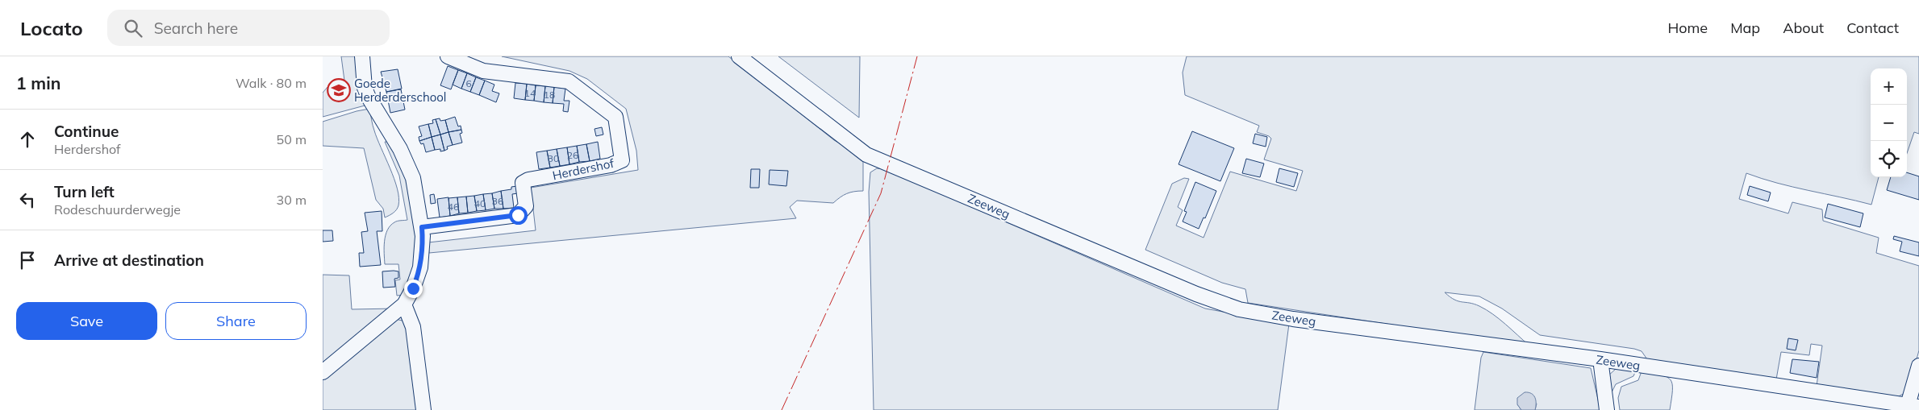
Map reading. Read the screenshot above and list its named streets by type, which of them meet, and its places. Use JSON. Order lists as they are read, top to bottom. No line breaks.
{"streets":{"street":["Herdershof","Zeeweg"]},"places":{"school or university":["Goede Herderderschool"]},"house_numbers":["6","14","18","26","30","36","40","46"],"page":{"header":"Locato","search":"Search here","nav":["Home","Map","About","Contact"],"heading":["1 min","Walk · 80 m"],"map_buttons":["+","−"],"list":[["Continue","Herdershof","50 m"],["Turn left","Rodeschuurderwegje","30 m"],"Arrive at destination"],"buttons":["Save","Share"]}}
